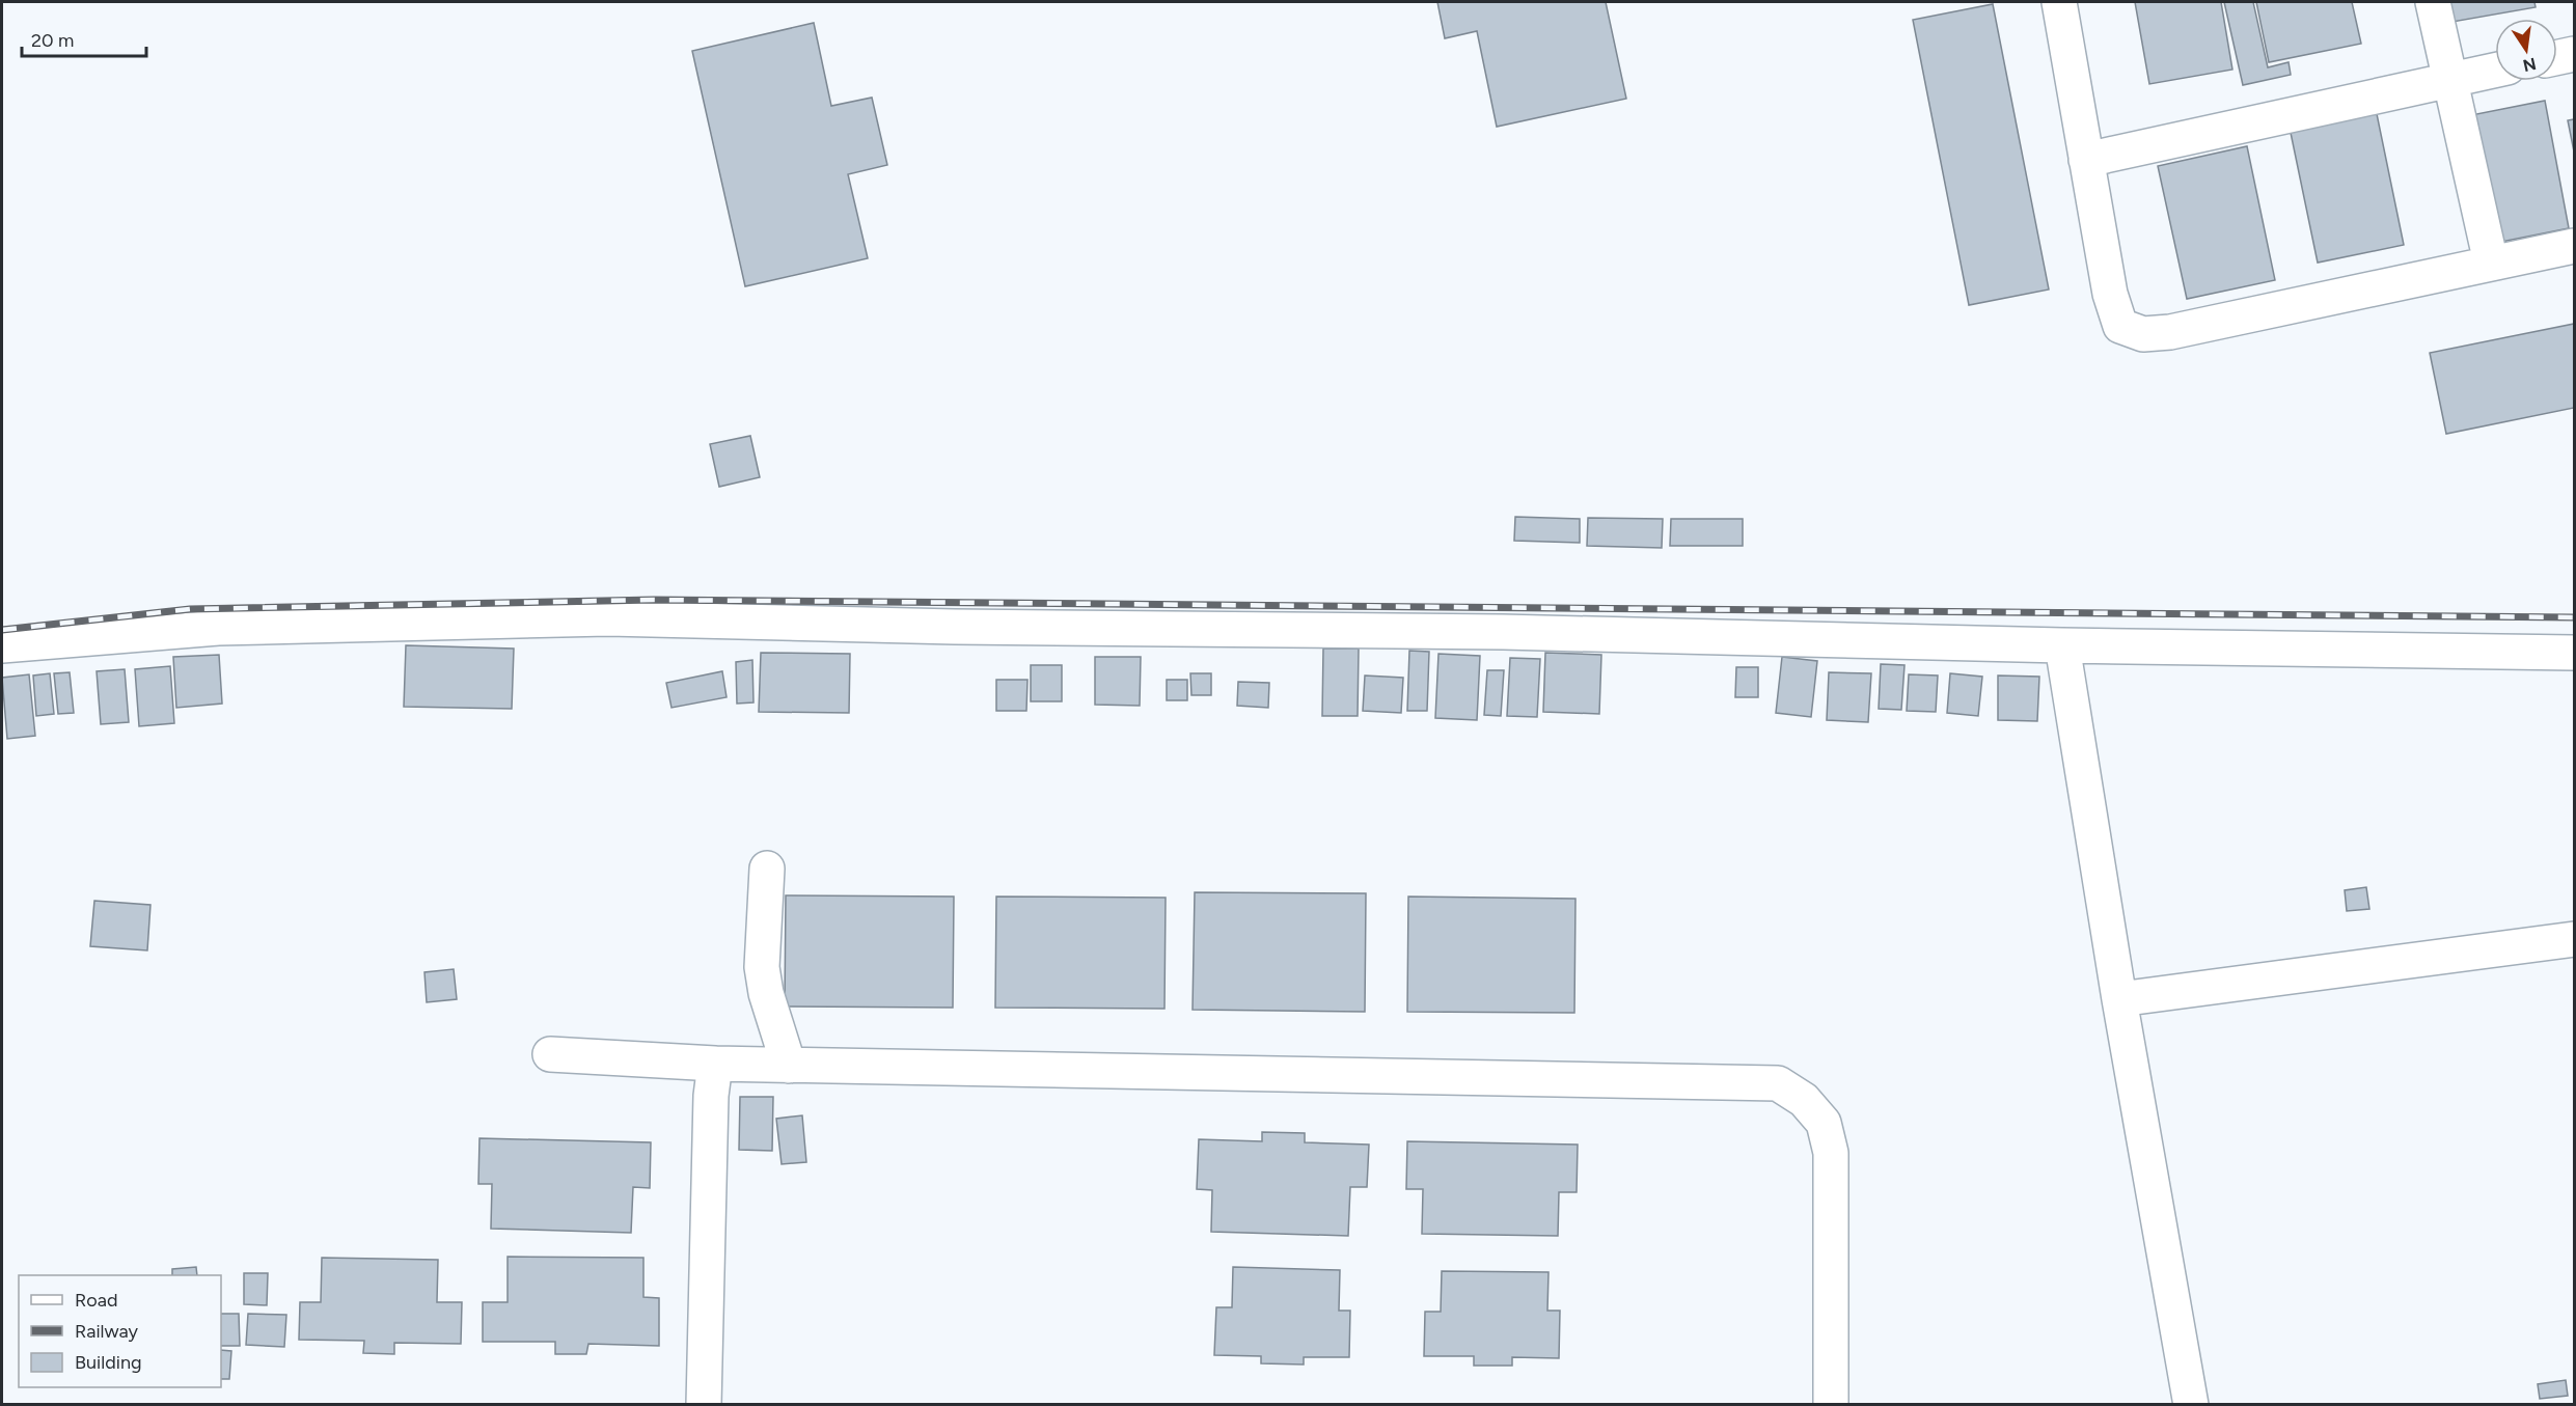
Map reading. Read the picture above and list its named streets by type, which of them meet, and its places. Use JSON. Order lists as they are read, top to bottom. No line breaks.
{"legend":["Road","Railway","Building"],"scale_bar":"20 m","north":"bottom"}
